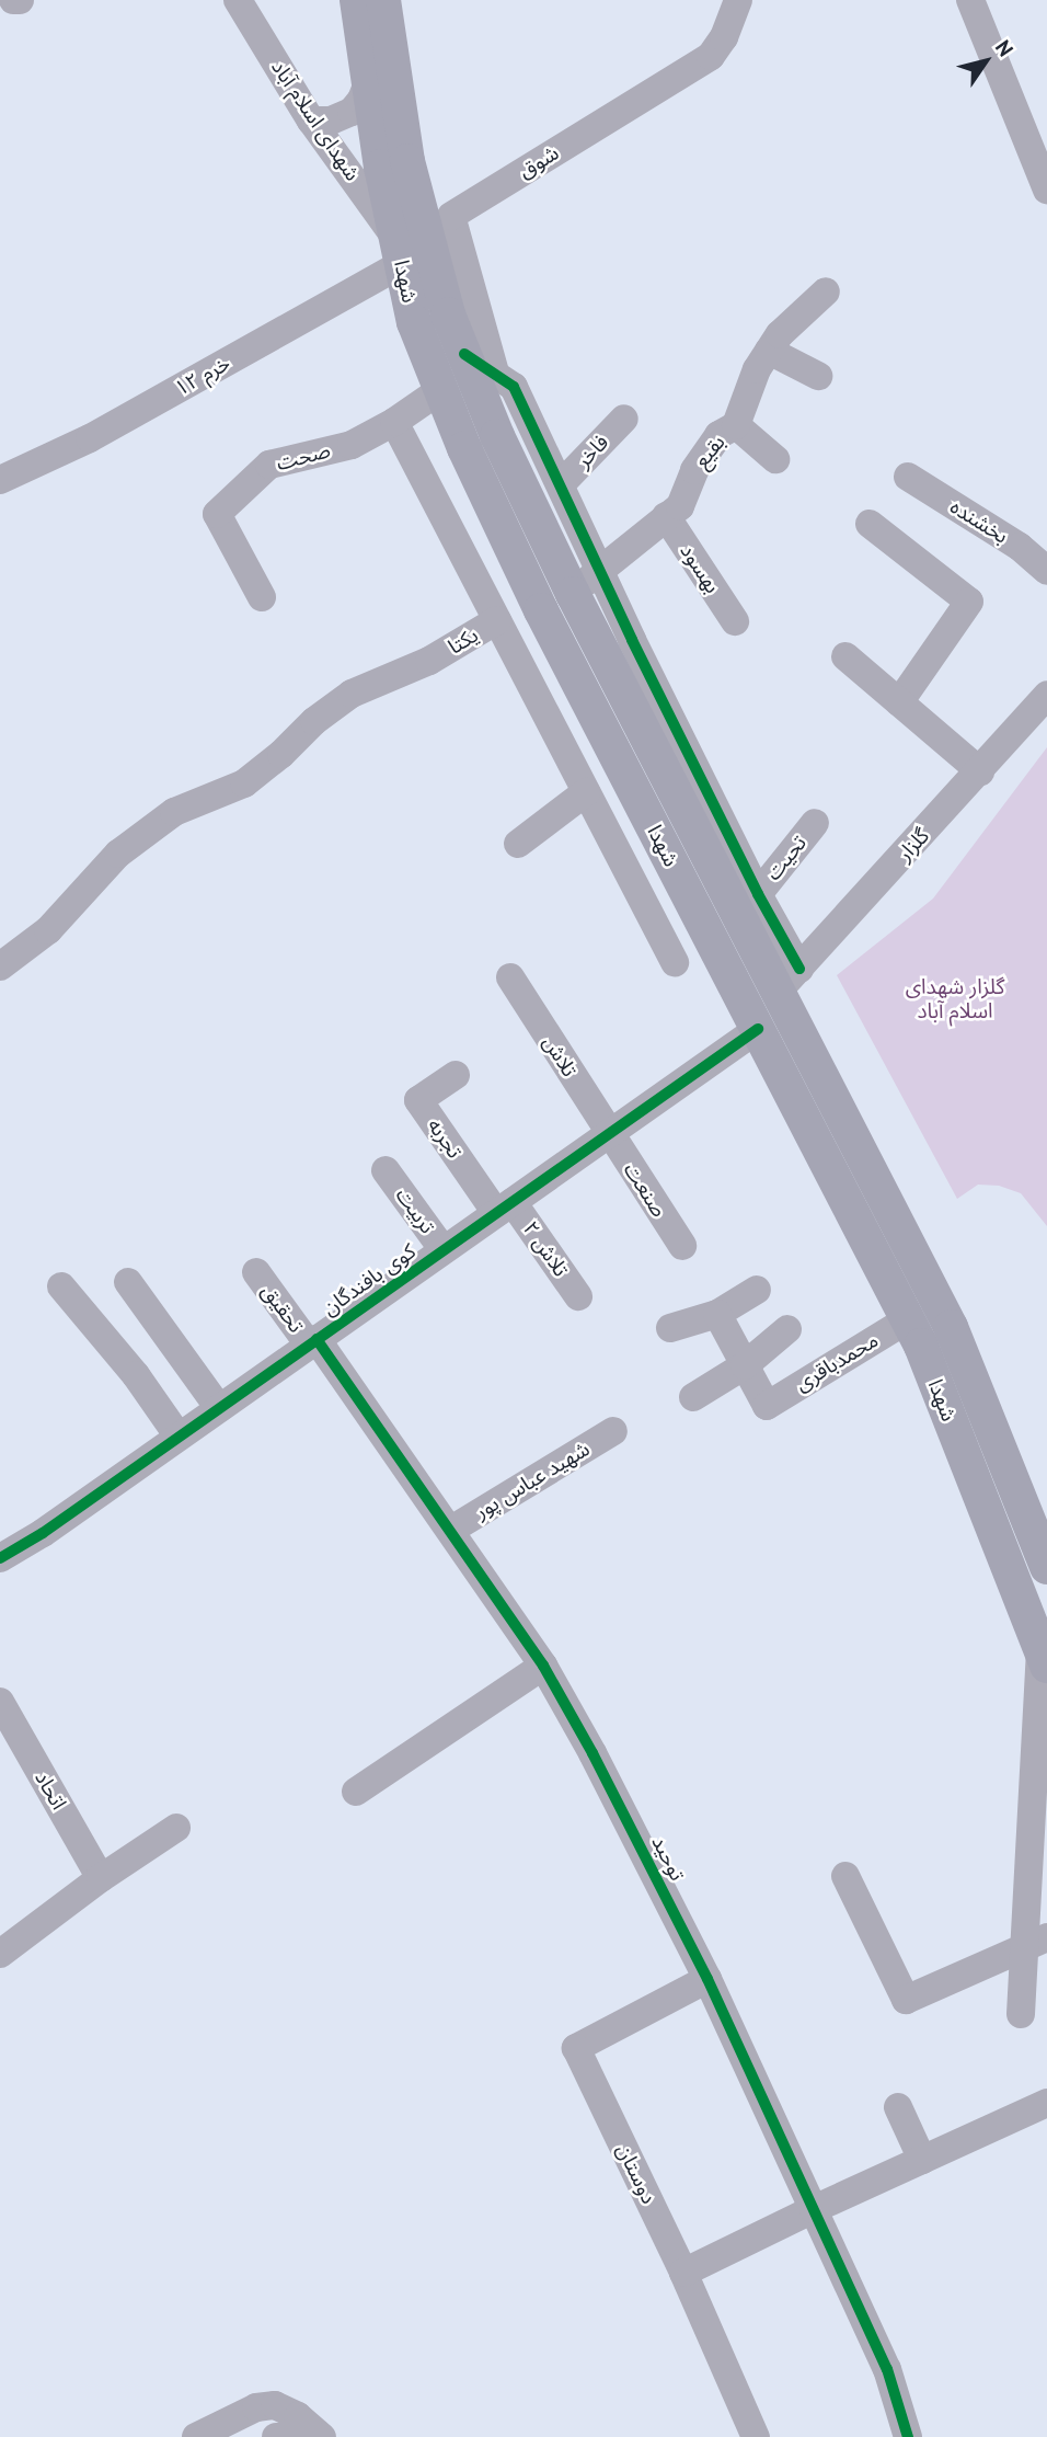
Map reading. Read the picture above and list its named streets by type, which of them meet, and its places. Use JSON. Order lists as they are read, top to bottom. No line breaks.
{"streets":{"main road":["شهدا"],"street":["شهدای اسلام آباد","شوق","خرم ۱۲","فاخر","بقیع","صحت","بخشنده","بهسود","یکتا","گلزار","تحیت","تلاش","تجربه","صنعت","تربیت","تلاش ۲","کوی بافندگان","تحقیق","محمدباقری","شهید عباس پور","اتحاد","توحید","دوستان"]},"crossings":[["شهدای اسلام آباد","شهدا"],["شهدای اسلام آباد","خرم ۱۲"],["شهدا","خرم ۱۲"],["شهدا","بقیع"],["شهدا","صحت"],["شهدا","گلزار"],["شهدا","کوی بافندگان"],["شهدا","محمدباقری"],["بقیع","بهسود"],["تلاش","صنعت"],["تلاش","کوی بافندگان"],["تجربه","تلاش ۲"],["تجربه","کوی بافندگان"],["صنعت","کوی بافندگان"],["تربیت","کوی بافندگان"],["تلاش ۲","کوی بافندگان"],["کوی بافندگان","تحقیق"],["کوی بافندگان","توحید"],["تحقیق","توحید"],["شهید عباس پور","توحید"],["توحید","دوستان"]],"parks":["گلزار شهدای اسلام آباد"],"north":"top right"}
